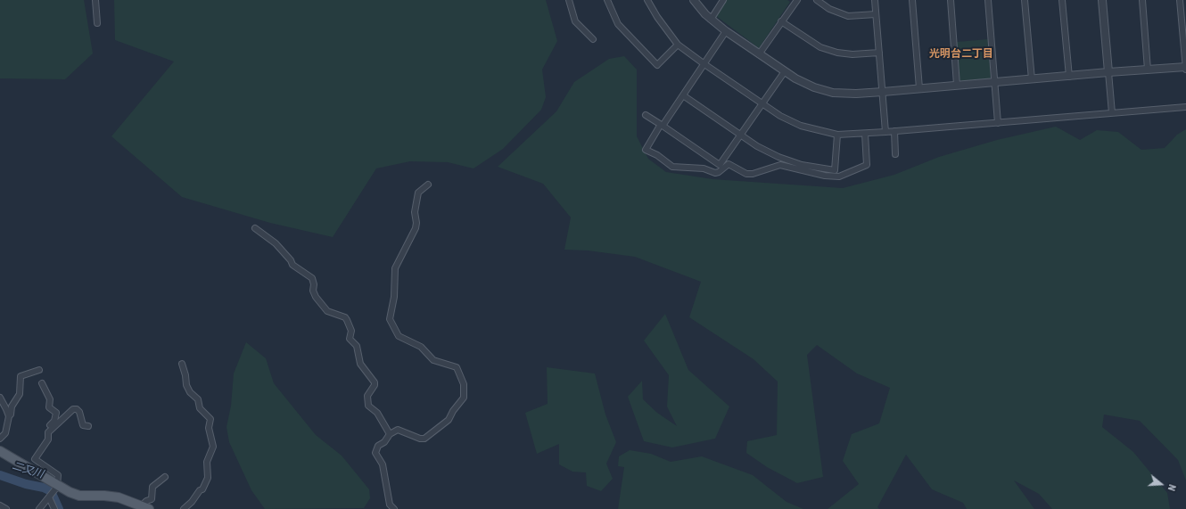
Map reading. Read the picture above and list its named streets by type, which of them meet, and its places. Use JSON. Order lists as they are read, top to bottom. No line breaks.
{"districts":["光明台二丁目"],"water":["二又川"],"north":"right"}
